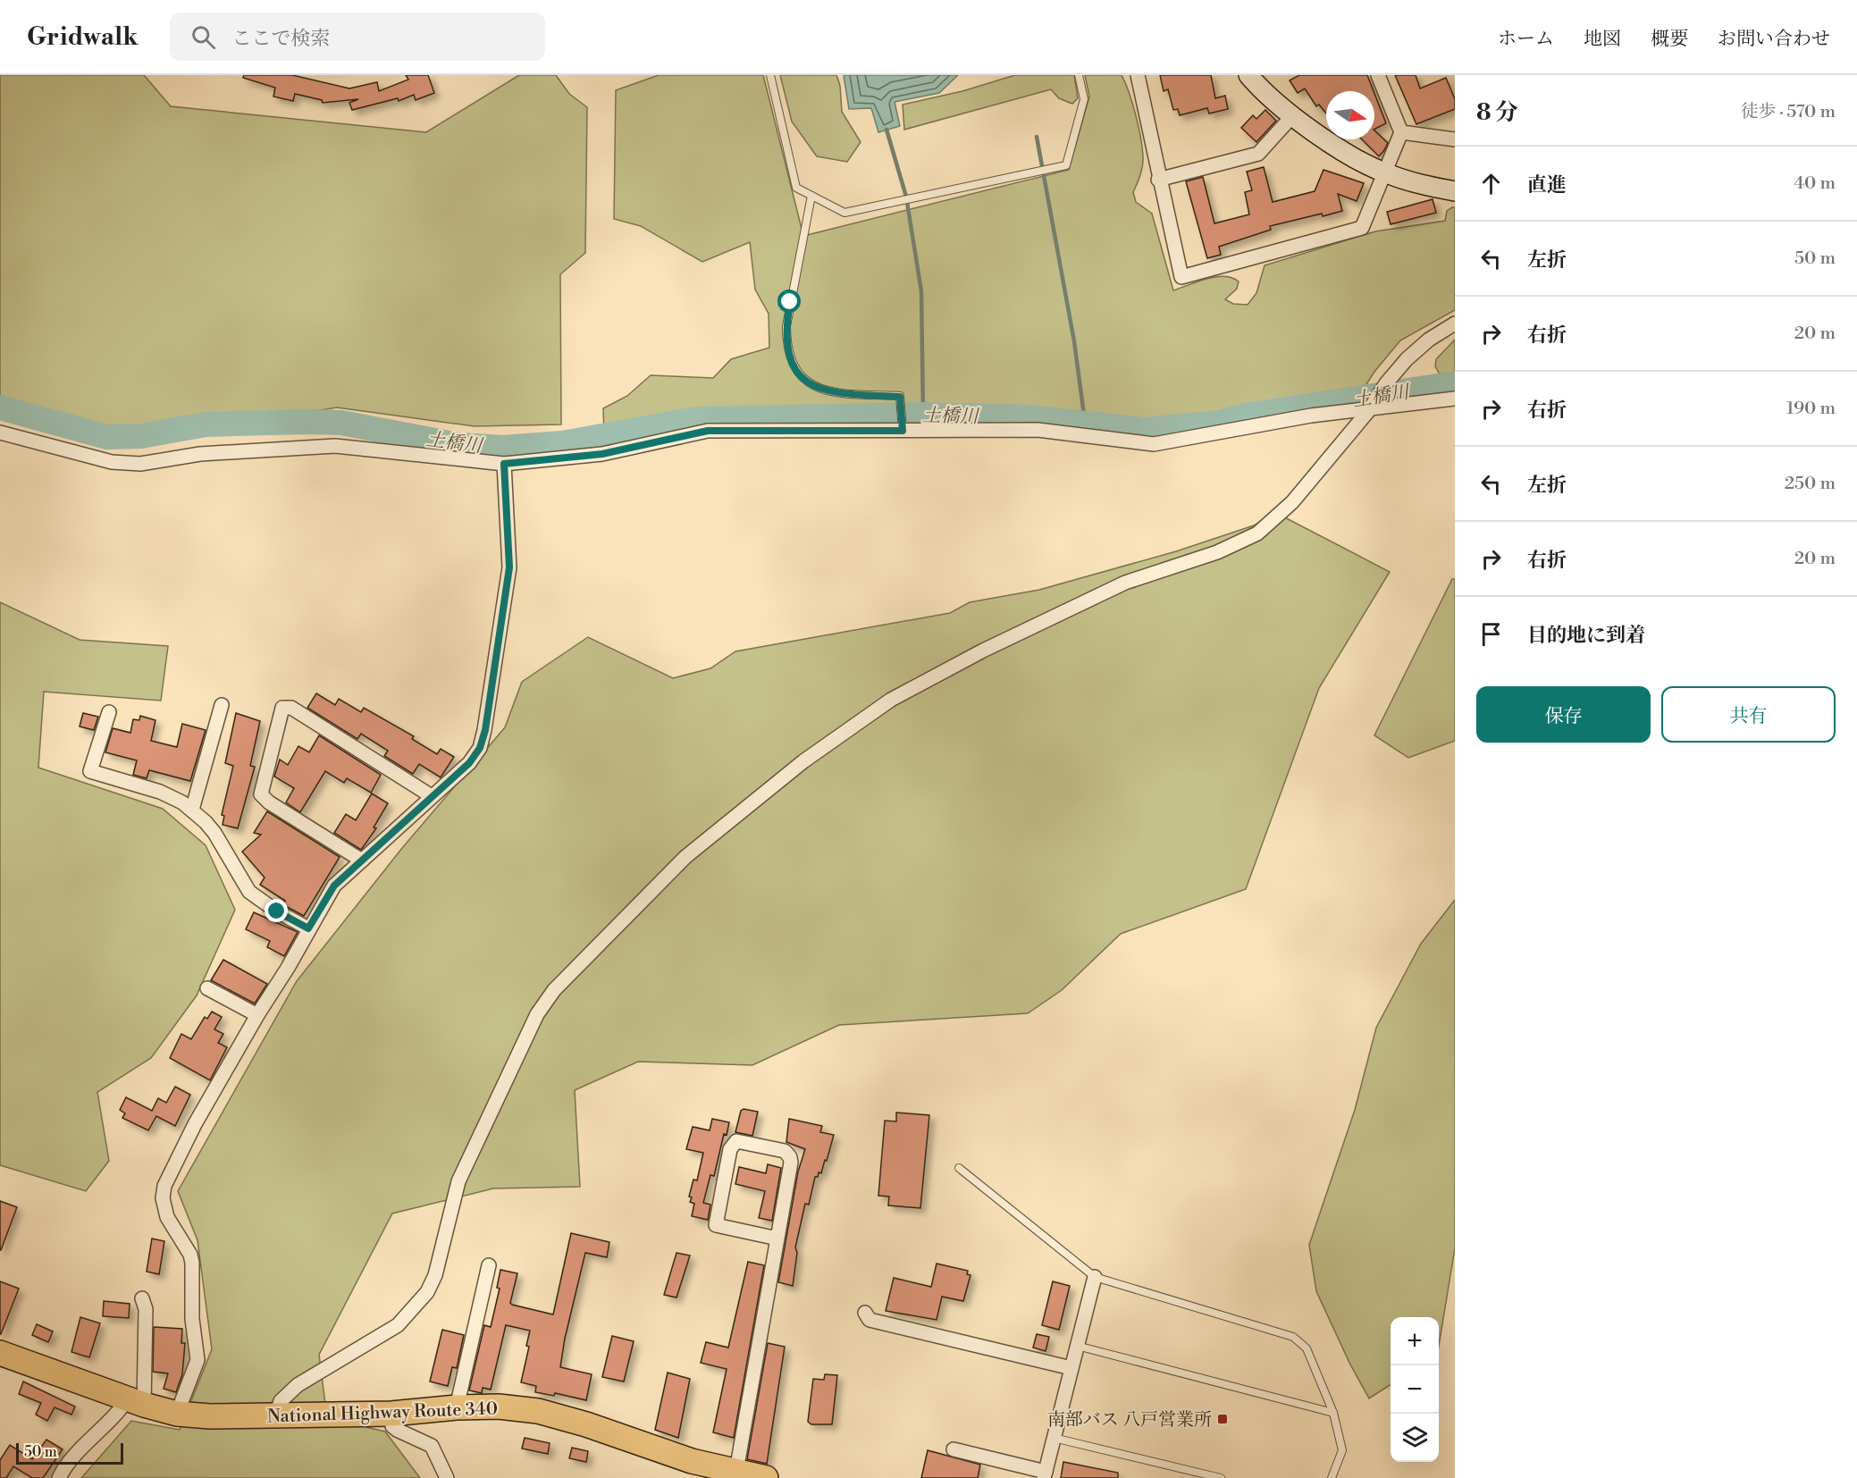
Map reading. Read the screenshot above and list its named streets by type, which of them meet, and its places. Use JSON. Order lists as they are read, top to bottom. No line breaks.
{"streets":{"highway":["National Highway Route 340"]},"water":["土橋川"],"places":{"transit":["南部バス 八戸営業所"]},"scale_bar":"50 m","north":"right","page":{"header":"Gridwalk","search":"ここで検索","nav":["ホーム","地図","概要","お問い合わせ"],"heading":["8 分","徒歩 · 570 m"],"list":[["直進","40 m"],["左折","50 m"],["右折","20 m"],["右折","190 m"],["左折","250 m"],["右折","20 m"],"目的地に到着"],"buttons":["保存","共有"],"map_buttons":["+","−"],"scale":"50 m"}}
